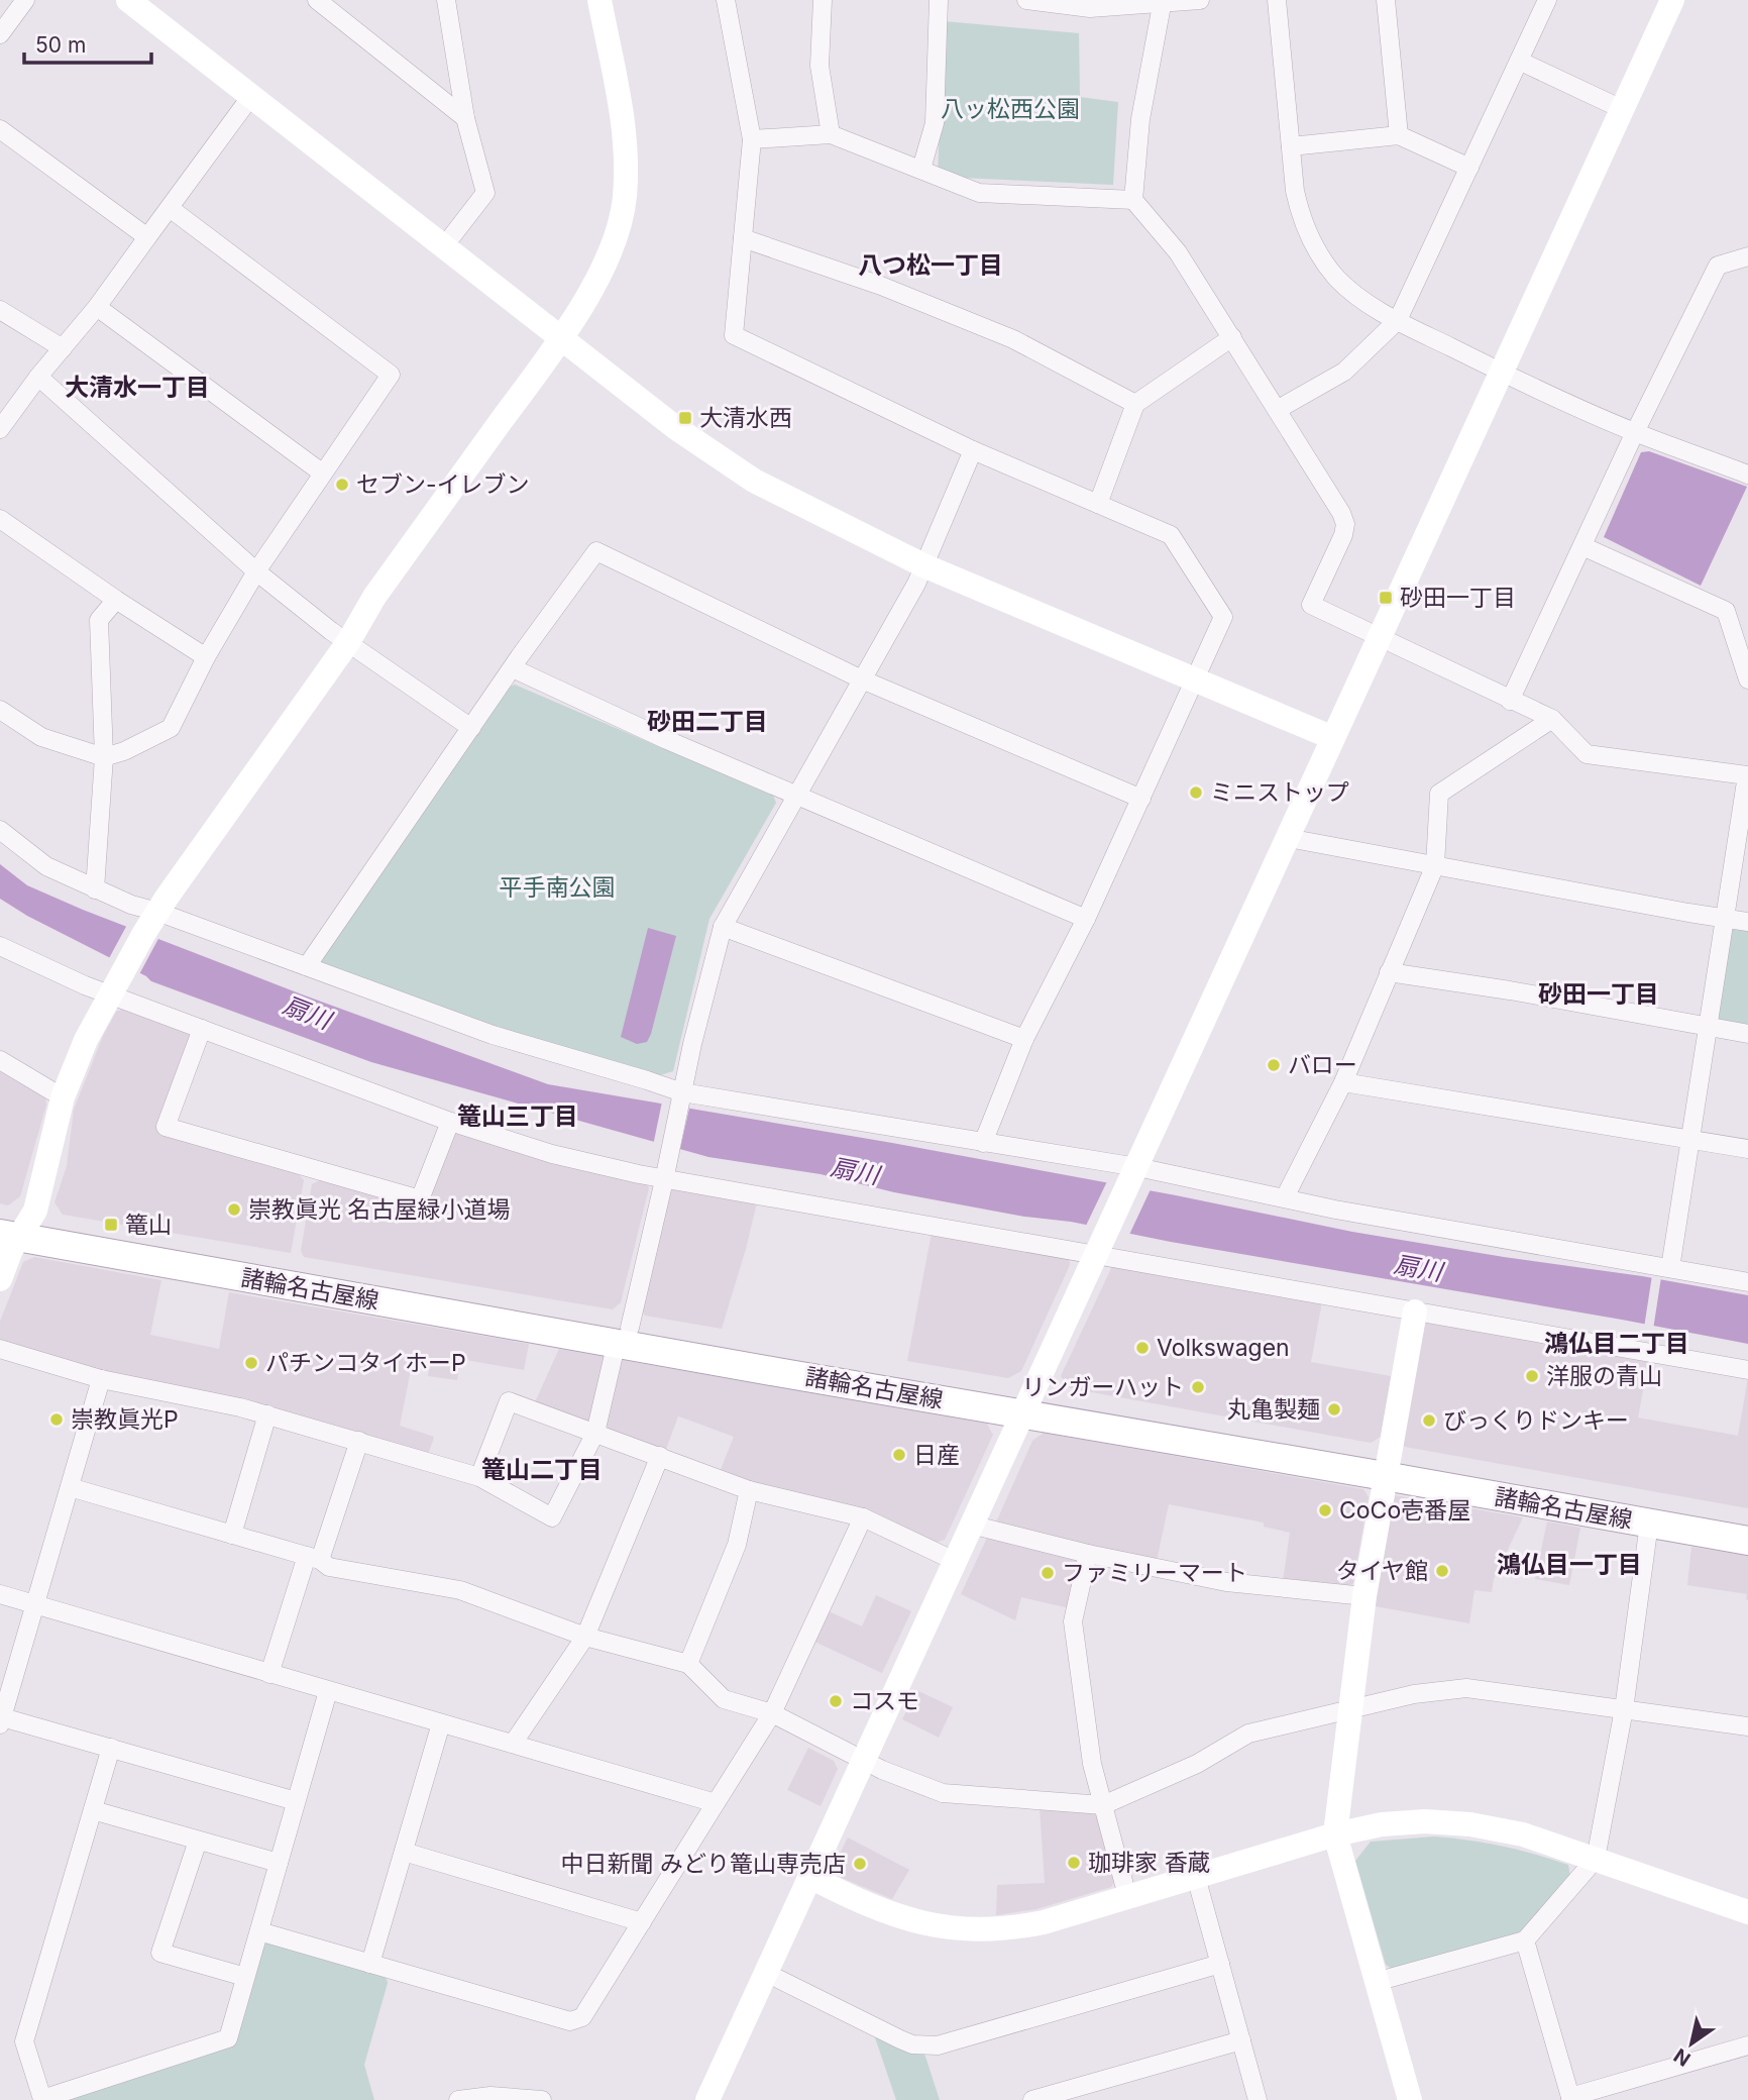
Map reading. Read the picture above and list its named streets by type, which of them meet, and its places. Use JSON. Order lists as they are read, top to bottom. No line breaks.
{"streets":{"main road":["諸輪名古屋線"]},"districts":["八つ松一丁目","大清水一丁目","砂田二丁目","砂田一丁目","篭山三丁目","鴻仏目二丁目","篭山二丁目","鴻仏目一丁目"],"water":["扇川"],"parks":["八ッ松西公園","平手南公園"],"places":{"transit":["大清水西","砂田一丁目","篭山"],"other":["セブン-イレブン","ミニストップ","バロー","崇教眞光 名古屋緑小道場","Volkswagen","パチンコタイホーP","洋服の青山","リンガーハット","丸亀製麺","崇教眞光P","びっくりドンキー","日産","CoCo壱番屋","タイヤ館","ファミリーマート","コスモ","珈琲家 香蔵","中日新聞 みどり篭山専売店"]},"scale_bar":"50 m","north":"bottom left"}
